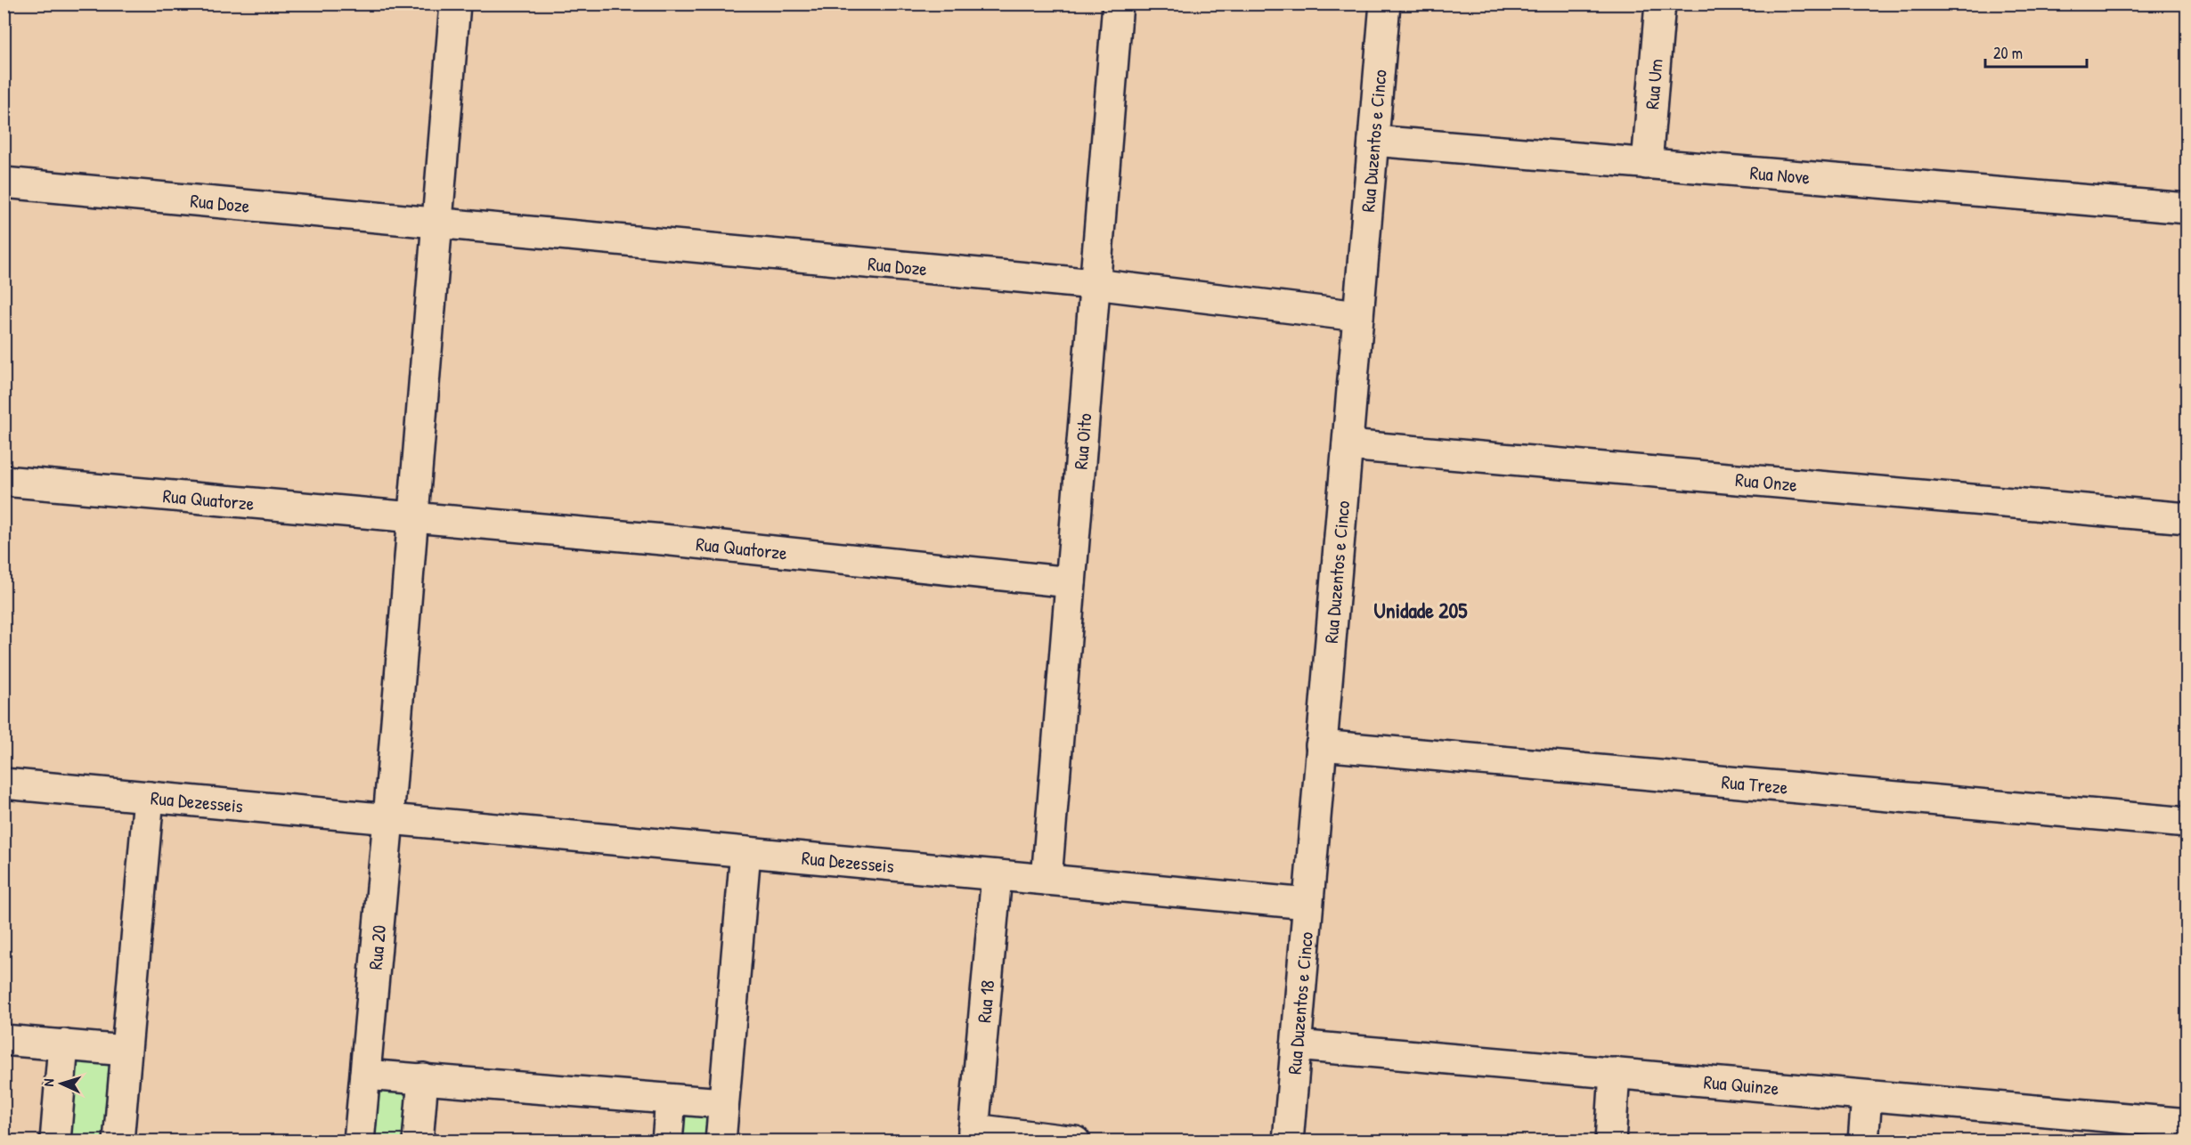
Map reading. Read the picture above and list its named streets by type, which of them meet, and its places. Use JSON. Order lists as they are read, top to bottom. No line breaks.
{"streets":{"street":["Rua Um","Rua Duzentos e Cinco","Rua Nove","Rua Doze","Rua Oito","Rua Onze","Rua Quatorze","Rua Treze","Rua Dezesseis","Rua 20","Rua 18","Rua Quinze"]},"crossings":[["Rua Um","Rua Nove"],["Rua Duzentos e Cinco","Rua Nove"],["Rua Duzentos e Cinco","Rua Doze"],["Rua Duzentos e Cinco","Rua Onze"],["Rua Duzentos e Cinco","Rua Treze"],["Rua Duzentos e Cinco","Rua Dezesseis"],["Rua Duzentos e Cinco","Rua Quinze"],["Rua Doze","Rua Oito"],["Rua Oito","Rua Quatorze"],["Rua Oito","Rua Dezesseis"],["Rua Dezesseis","Rua 20"],["Rua Dezesseis","Rua 18"]],"districts":["Unidade 205"],"scale_bar":"20 m","north":"left"}
